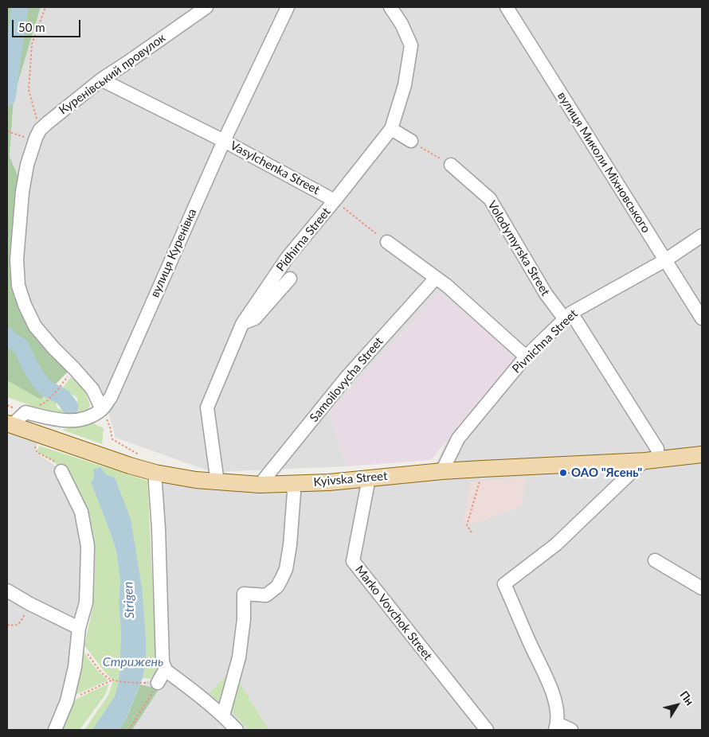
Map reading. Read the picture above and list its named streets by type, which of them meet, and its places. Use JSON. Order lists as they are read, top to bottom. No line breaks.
{"streets":{"main road":["Kyivska Street"],"street":["Куренівський провулок","вулиця Миколи Міхновського","Vasylchenka Street","Pidhirna Street","Volodymyrska Street","вулиця Куренівка","Pivnichna Street","Samoilovycha Street","Marko Vovchok Street"]},"crossings":[["Куренівський провулок","Vasylchenka Street"],["Куренівський провулок","вулиця Куренівка"],["вулиця Миколи Міхновського","Pivnichna Street"],["Vasylchenka Street","Pidhirna Street"],["Vasylchenka Street","вулиця Куренівка"],["Pidhirna Street","Kyivska Street"],["Volodymyrska Street","Pivnichna Street"],["Volodymyrska Street","Kyivska Street"],["Pivnichna Street","Kyivska Street"],["Samoilovycha Street","Kyivska Street"],["Kyivska Street","Marko Vovchok Street"]],"water":["Strigen","Стрижень"],"places":["ОАО \"Ясень\""],"scale_bar":"50 m","north":"top right"}
